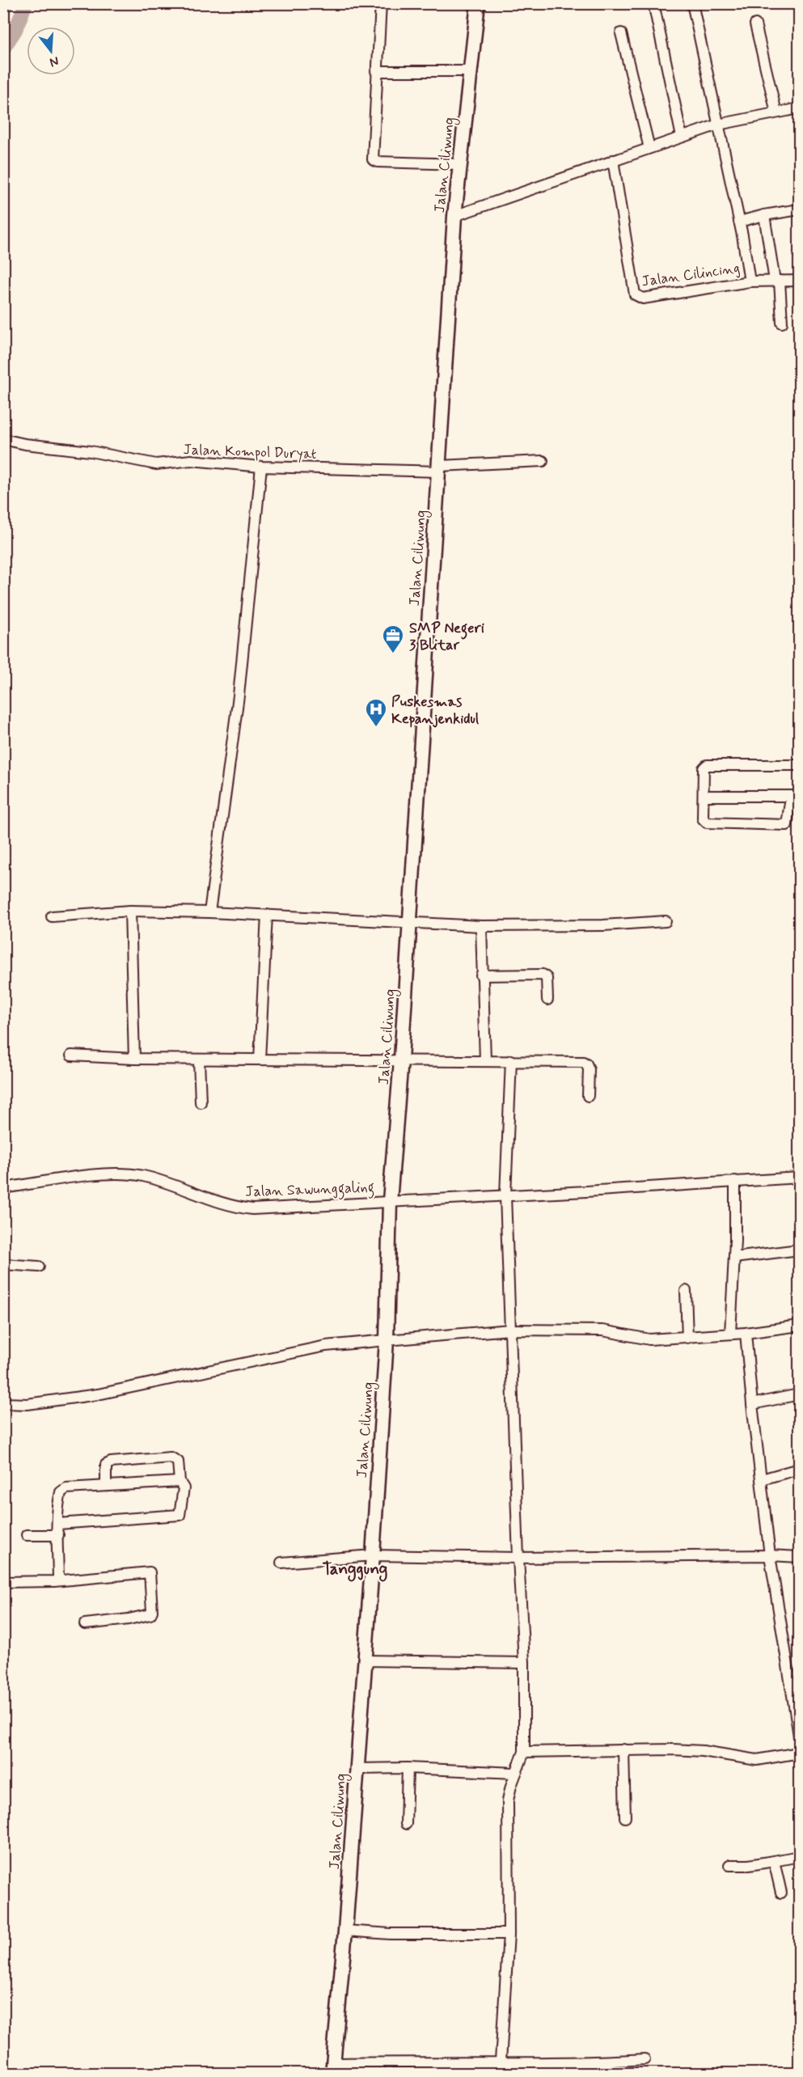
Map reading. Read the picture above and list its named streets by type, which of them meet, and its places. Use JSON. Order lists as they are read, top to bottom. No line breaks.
{"streets":{"main road":["Jalan Ciliwung"],"street":["Jalan Cilincing","Jalan Kompol Duryat","Jalan Sawunggaling"]},"crossings":[["Jalan Ciliwung","Jalan Kompol Duryat"],["Jalan Ciliwung","Jalan Sawunggaling"]],"districts":["Tanggung"],"places":{"office":["SMP Negeri 3 Blitar"],"hospital":["Puskesmas Kepanjenkidul"]},"north":"bottom"}
